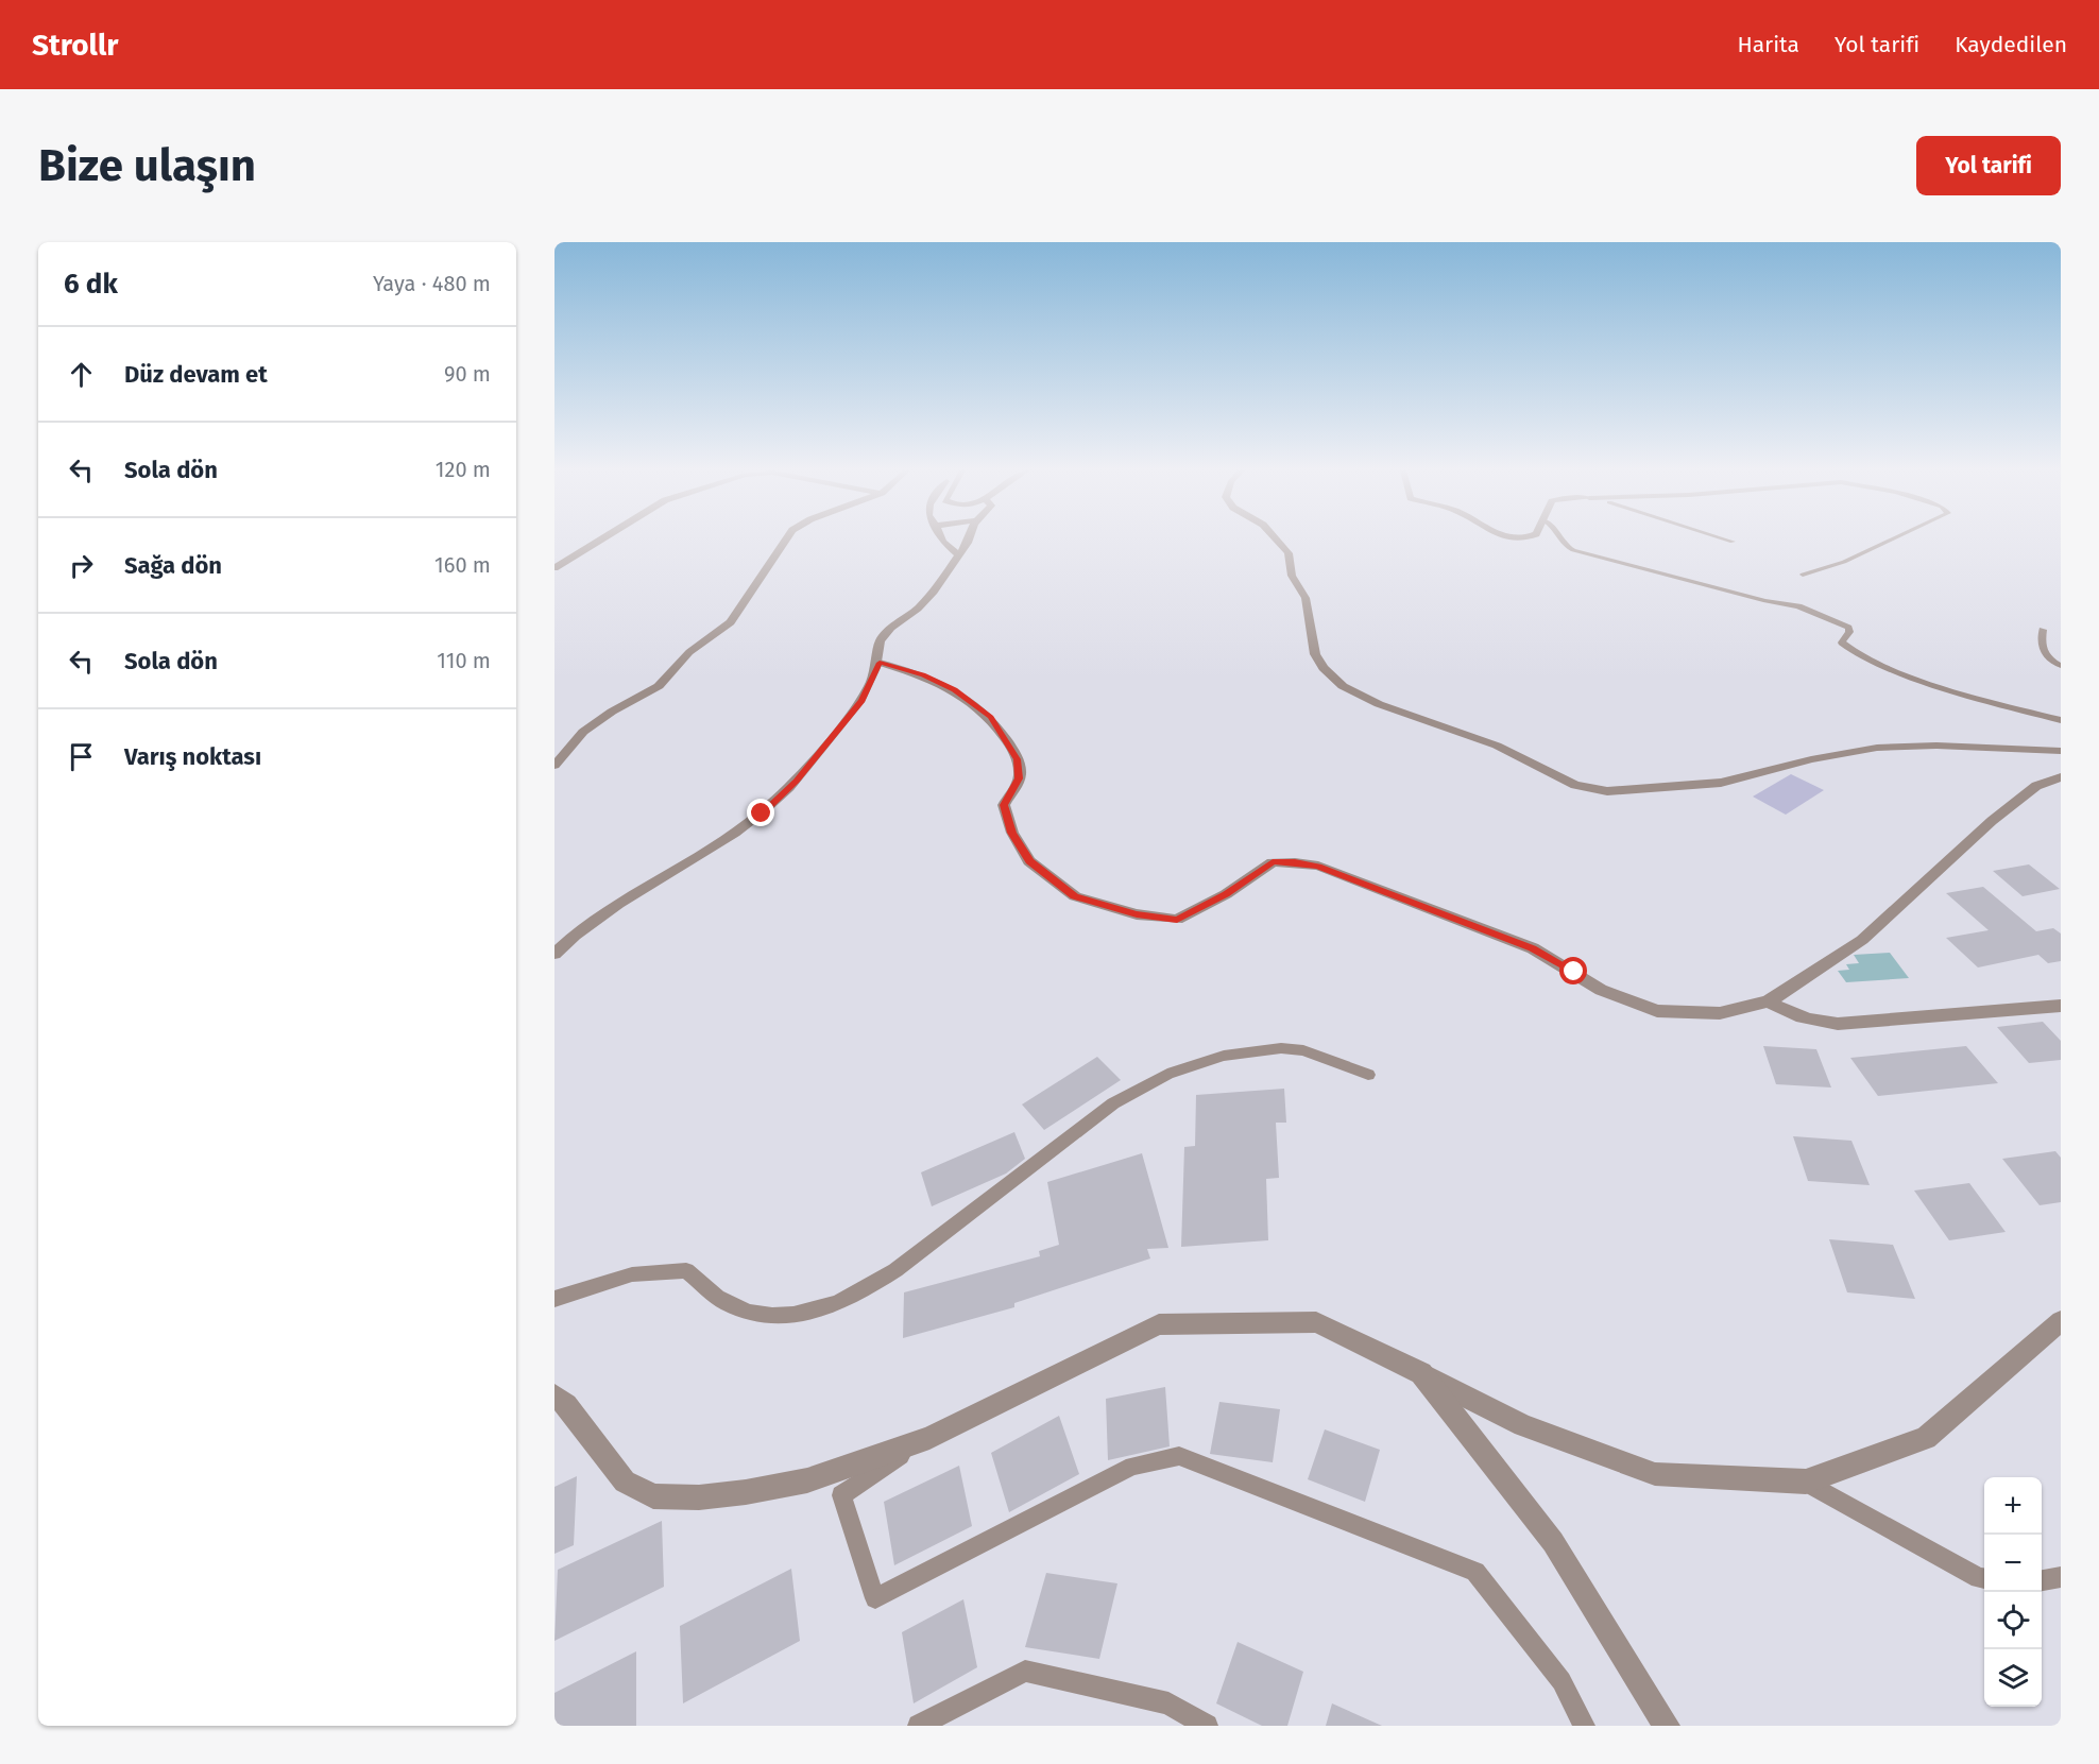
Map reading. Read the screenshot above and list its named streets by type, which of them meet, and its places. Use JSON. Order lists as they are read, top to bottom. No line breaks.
{"page":{"header":"Strollr","nav":["Harita","Yol tarifi","Kaydedilen"],"buttons":"Yol tarifi","title":"Bize ulaşın","heading":["6 dk","Yaya · 480 m"],"list":[["Düz devam et","90 m"],["Sola dön","120 m"],["Sağa dön","160 m"],["Sola dön","110 m"],"Varış noktası"],"map_buttons":["+","−"]}}
